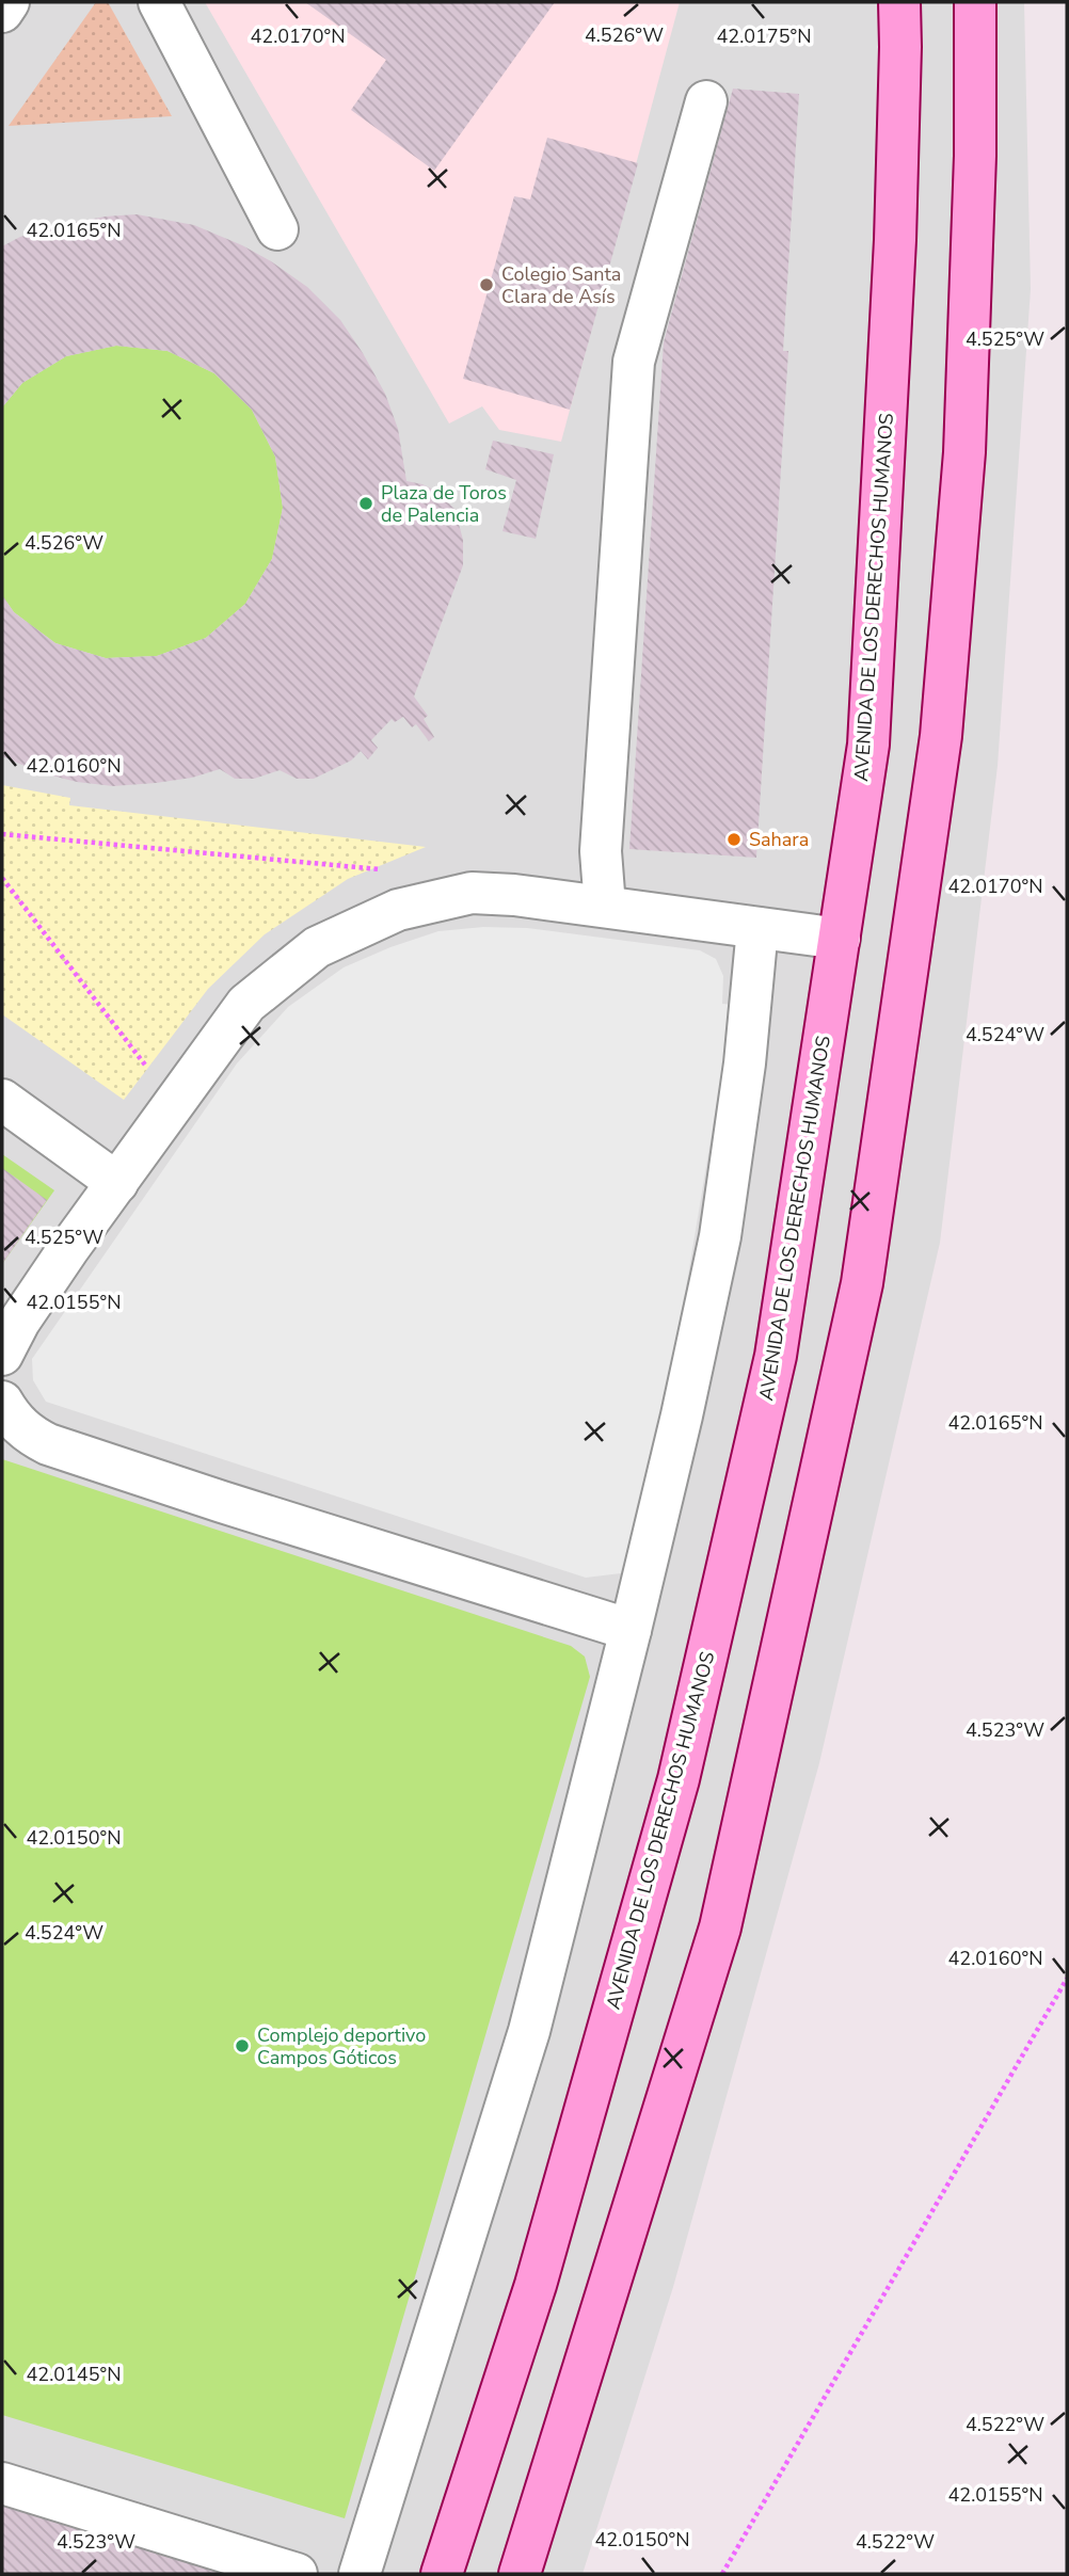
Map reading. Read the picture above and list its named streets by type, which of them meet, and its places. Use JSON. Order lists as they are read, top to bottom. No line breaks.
{"streets":{"main road":["AVENIDA DE LOS DERECHOS HUMANOS"]},"places":["Colegio Santa Clara de Asís","Plaza de Toros de Palencia","Sahara","Complejo deportivo Campos Góticos"],"coordinates":["4.526°W","42.0170°N","42.0175°N","42.0165°N","4.525°W","42.0160°N","4.524°W","42.0155°N","4.523°W","42.0150°N","42.0145°N","4.522°W"]}
